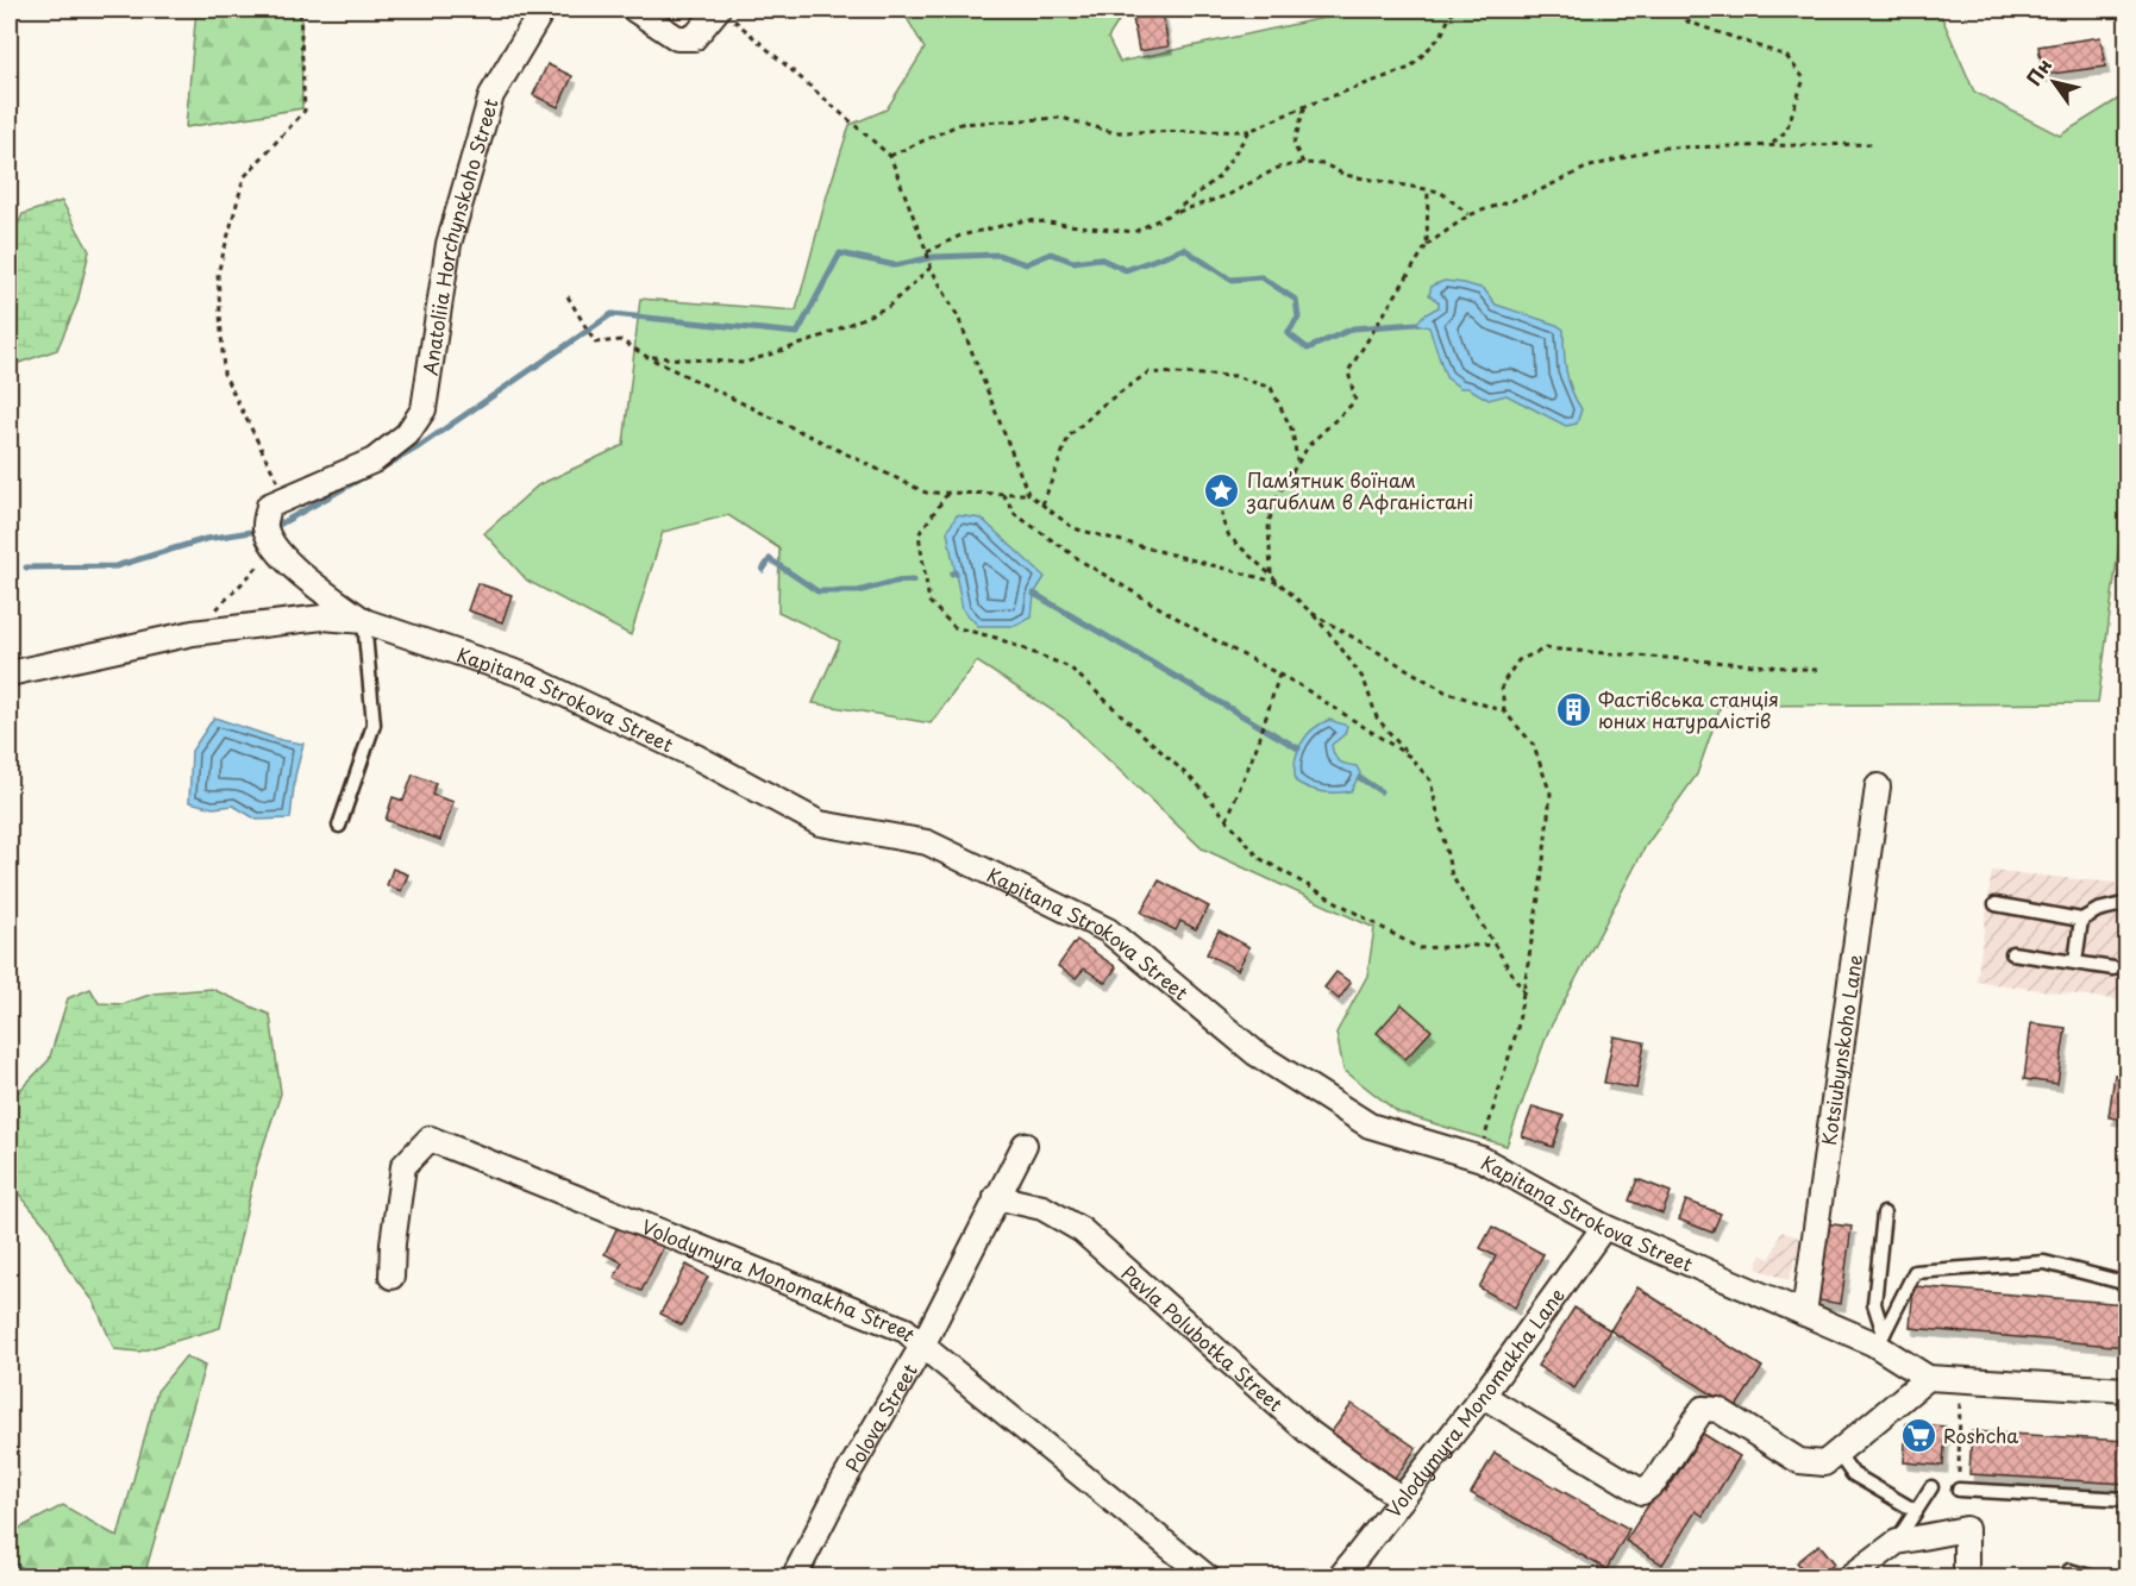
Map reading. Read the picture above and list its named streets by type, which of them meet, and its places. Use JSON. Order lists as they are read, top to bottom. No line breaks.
{"streets":{"street":["Anatoliia Horchynskoho Street","Kapitana Strokova Street","Kotsiubynskoho Lane","Volodymyra Monomakha Street","Pavla Polubotka Street","Volodymyra Monomakha Lane","Polova Street"]},"crossings":[["Kapitana Strokova Street","Kotsiubynskoho Lane"],["Kapitana Strokova Street","Volodymyra Monomakha Lane"],["Volodymyra Monomakha Street","Polova Street"],["Pavla Polubotka Street","Volodymyra Monomakha Lane"],["Pavla Polubotka Street","Polova Street"]],"places":{"place":["Пам’ятник воїнам загиблим в Афганістані"],"building":["Фастівська станція юних натуралістів"],"supermarket":["Roshcha"]},"north":"top left"}
